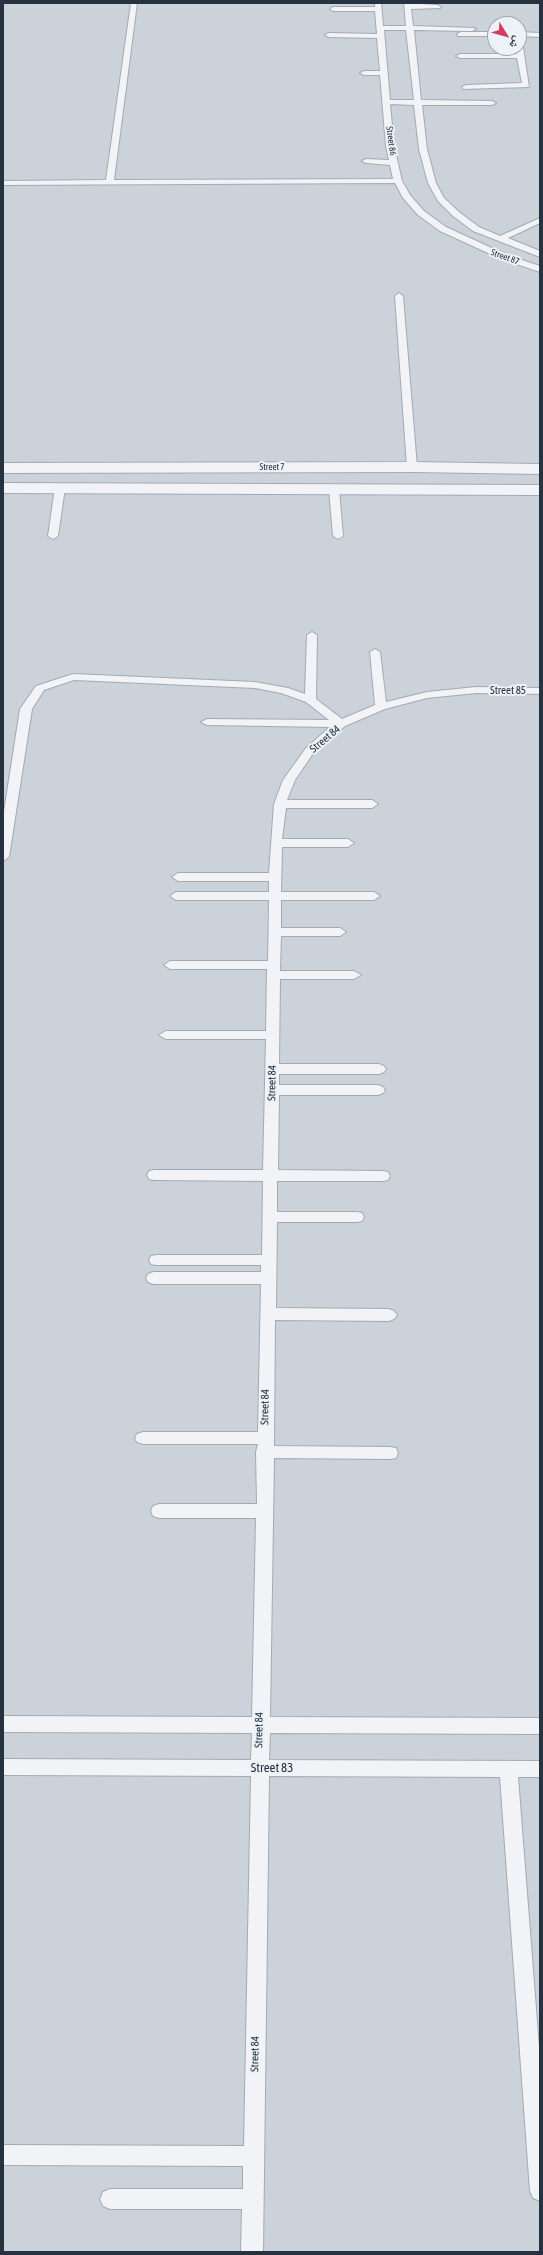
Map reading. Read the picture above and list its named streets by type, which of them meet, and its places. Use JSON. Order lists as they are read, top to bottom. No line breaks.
{"streets":{"street":["Street 7"],"lane":["Street 86","Street 87","Street 85","Street 84","Street 83"]},"crossings":[["Street 86","Street 87"],["Street 85","Street 84"],["Street 84","Street 83"]],"north":"bottom right"}
